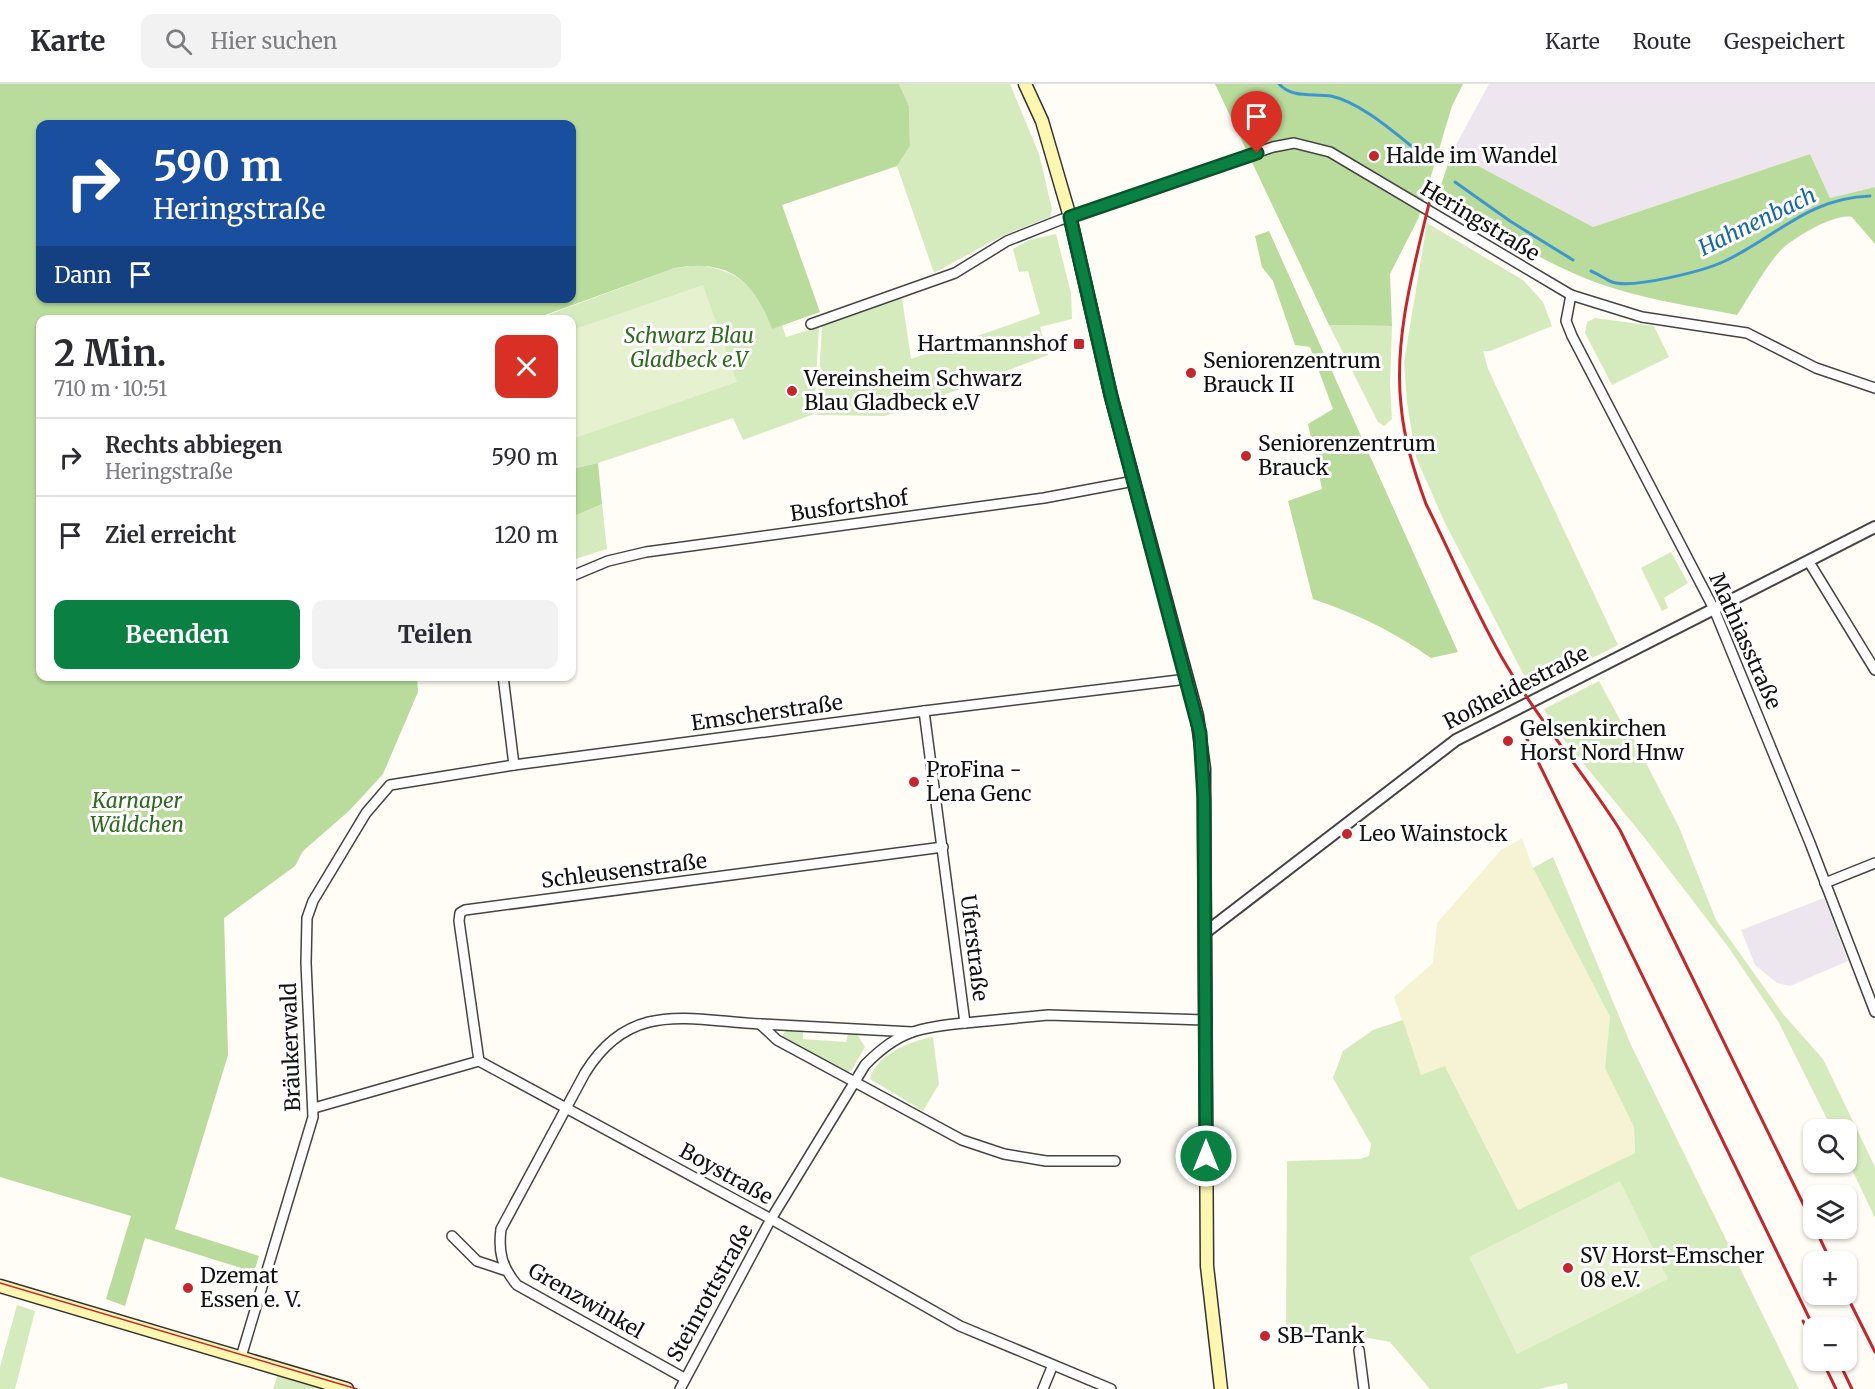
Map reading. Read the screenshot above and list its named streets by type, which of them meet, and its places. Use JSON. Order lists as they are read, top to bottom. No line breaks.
{"streets":{"street":["Heringstraße","Busfortshof","Mathiasstraße","Roßheidestraße","Emscherstraße","Schleusenstraße","Uferstraße","Bräukerwald","Boystraße","Steinrottstraße","Grenzwinkel"]},"crossings":[["Heringstraße","Mathiasstraße"],["Mathiasstraße","Roßheidestraße"],["Emscherstraße","Uferstraße"],["Emscherstraße","Bräukerwald"],["Schleusenstraße","Uferstraße"],["Schleusenstraße","Boystraße"],["Uferstraße","Steinrottstraße"],["Boystraße","Steinrottstraße"],["Boystraße","Grenzwinkel"],["Steinrottstraße","Grenzwinkel"]],"water":["Hahnenbach"],"parks":["Schwarz Blau Gladbeck e.V","Karnaper Wäldchen"],"places":{"other":["Halde im Wandel","Seniorenzentrum Brauck II","Vereinsheim Schwarz Blau Gladbeck e.V","Seniorenzentrum Brauck","Gelsenkirchen Horst Nord Hnw","ProFina - Lena Genc","Leo Wainstock","SV Horst-Emscher 08 e.V.","Dzemat Essen e. V.","SB-Tank"],"transit":["Hartmannshof"]},"page":{"header":"Karte","search":"Hier suchen","nav":["Karte","Route","Gespeichert"],"turn":["590 m","Heringstraße"],"then":"Dann","heading":["2 Min.","710 m · 10:51"],"list":[{"name":"Rechts abbiegen","note":"Heringstraße","value":"590 m"},{"name":"Ziel erreicht","value":"120 m"}],"buttons":["Beenden","Teilen"],"map_buttons":["+","−"]}}
